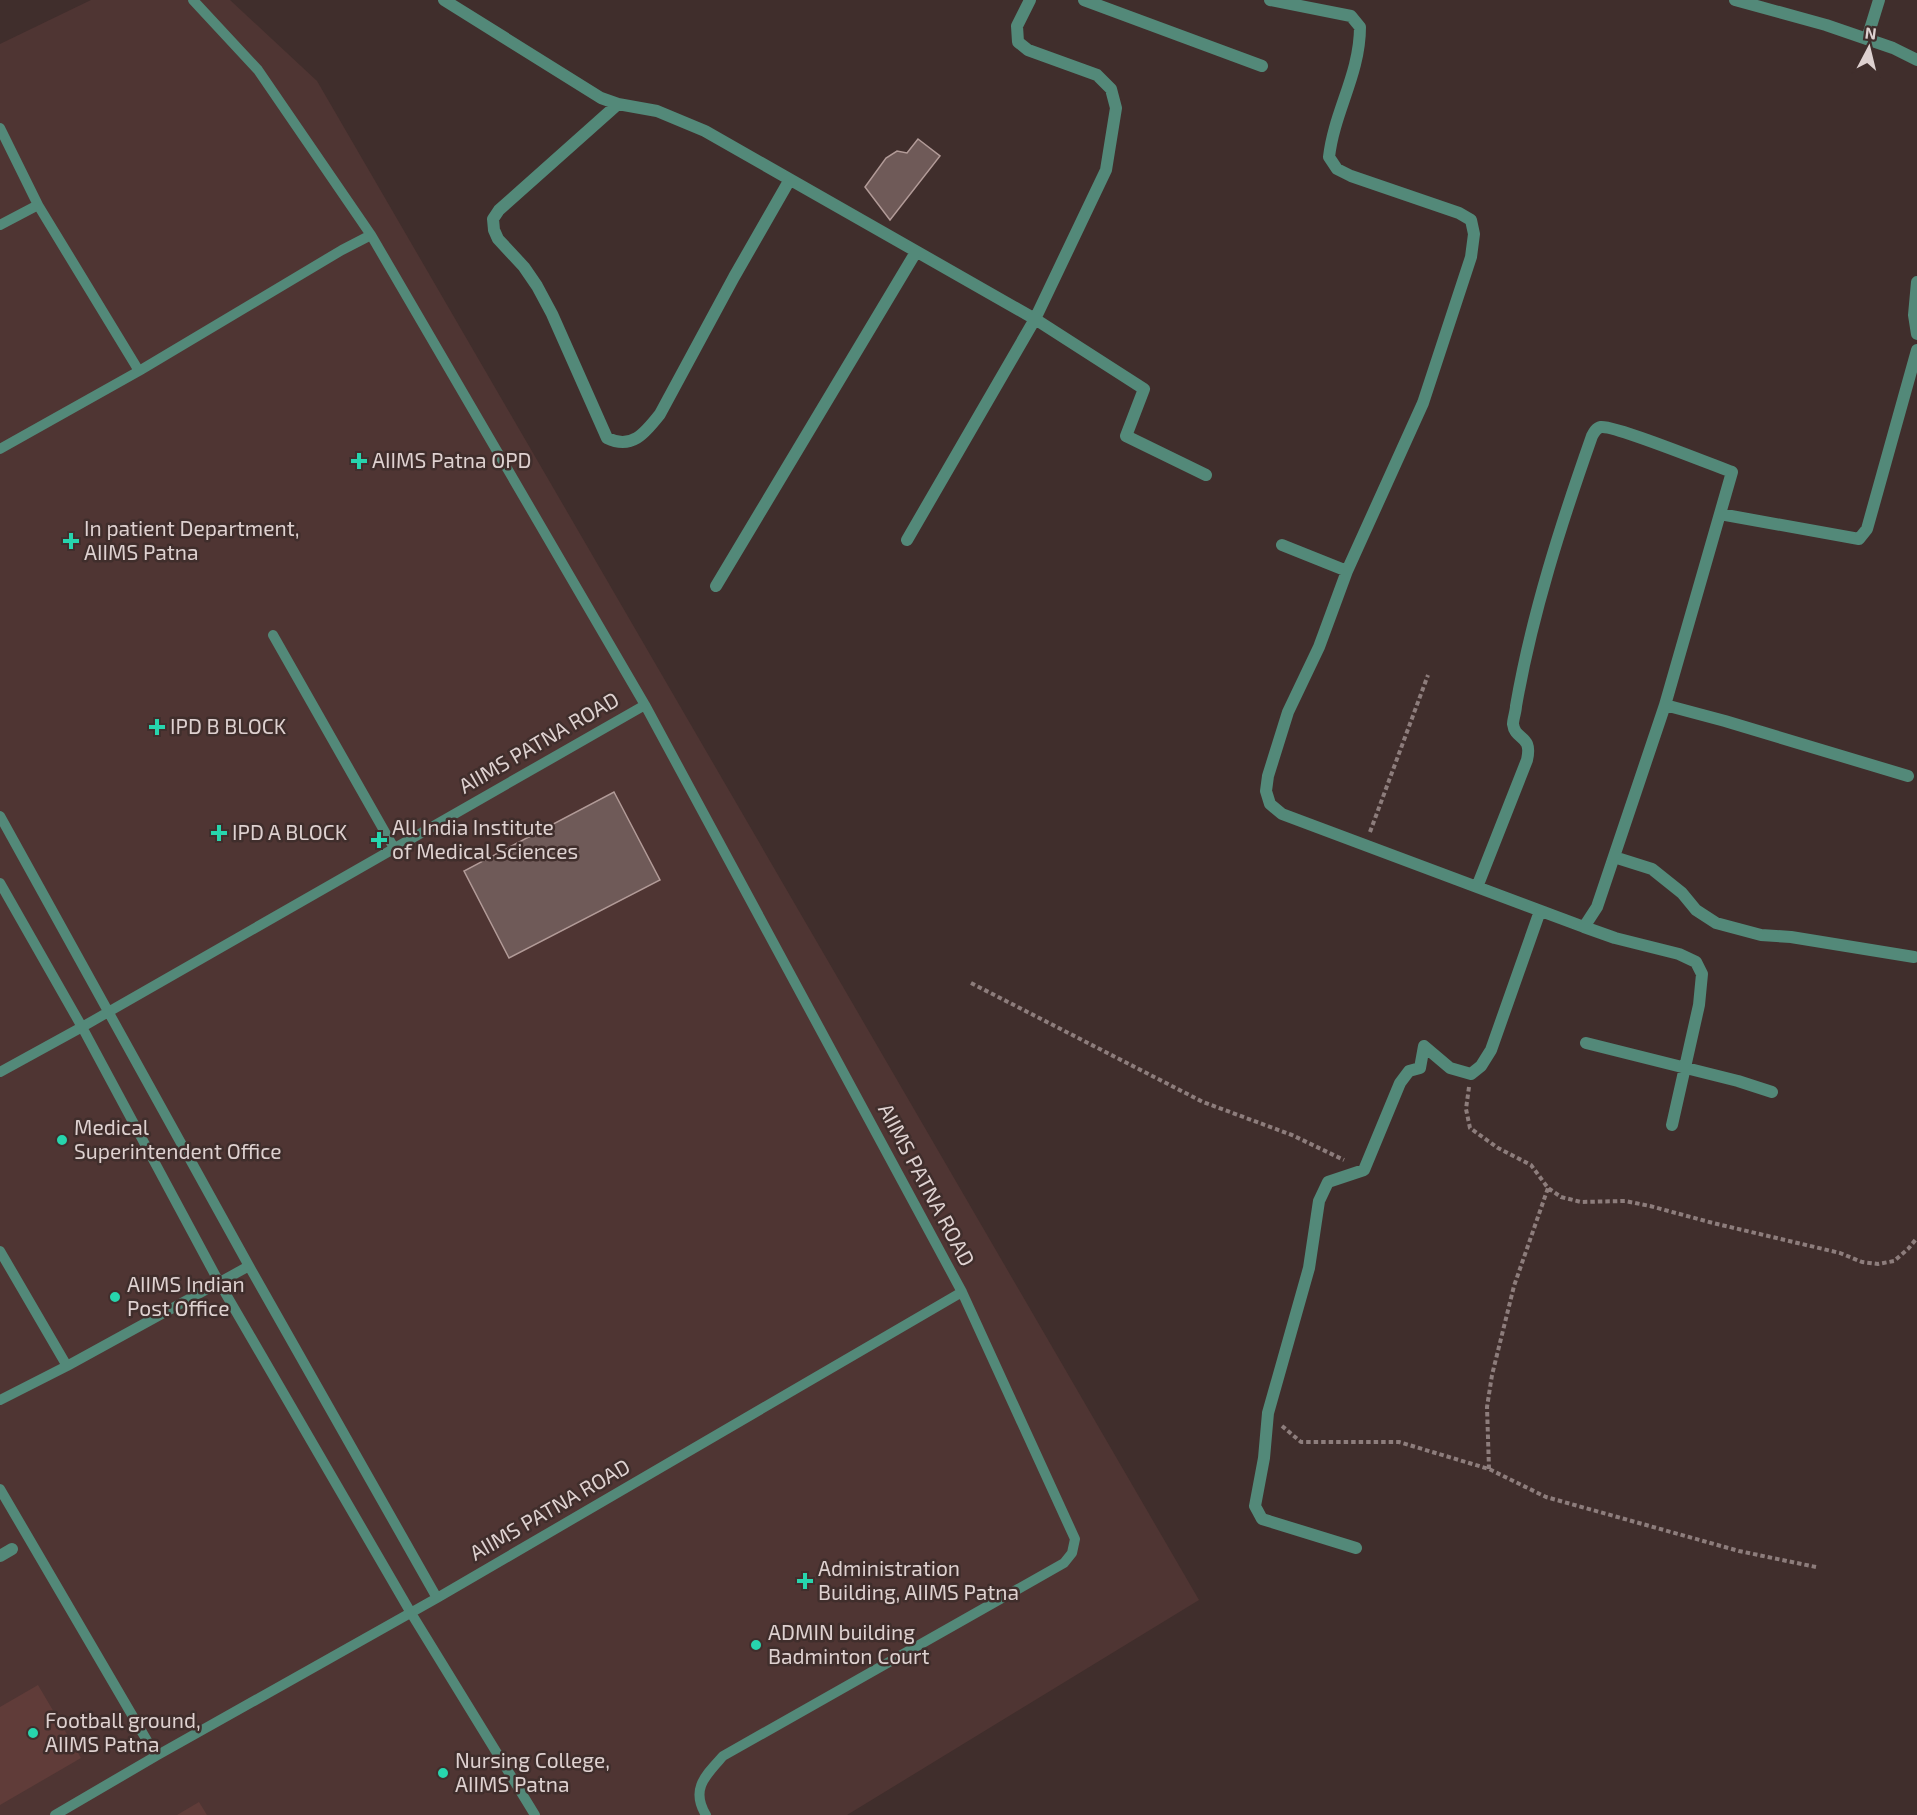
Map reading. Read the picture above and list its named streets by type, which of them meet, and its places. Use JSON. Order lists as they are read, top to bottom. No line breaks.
{"streets":{"lane":["AIIMS PATNA ROAD"]},"places":{"health":["AIIMS Patna OPD","In patient Department, AIIMS Patna","IPD B BLOCK","IPD A BLOCK","All India Institute of Medical Sciences","Administration Building, AIIMS Patna"],"other":["Medical Superintendent Office","AIIMS Indian Post Office","ADMIN building Badminton Court","Football ground, AIIMS Patna","Nursing College, AIIMS Patna"]},"north":"top"}
